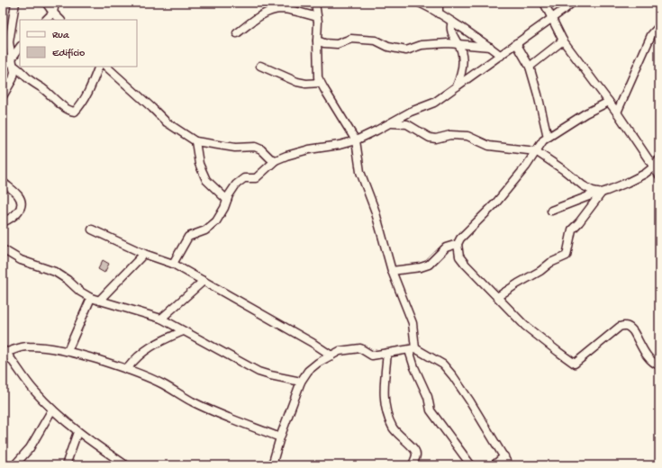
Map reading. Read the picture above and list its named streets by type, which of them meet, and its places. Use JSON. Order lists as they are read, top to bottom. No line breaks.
{"legend":["Rua","Edifício"]}
